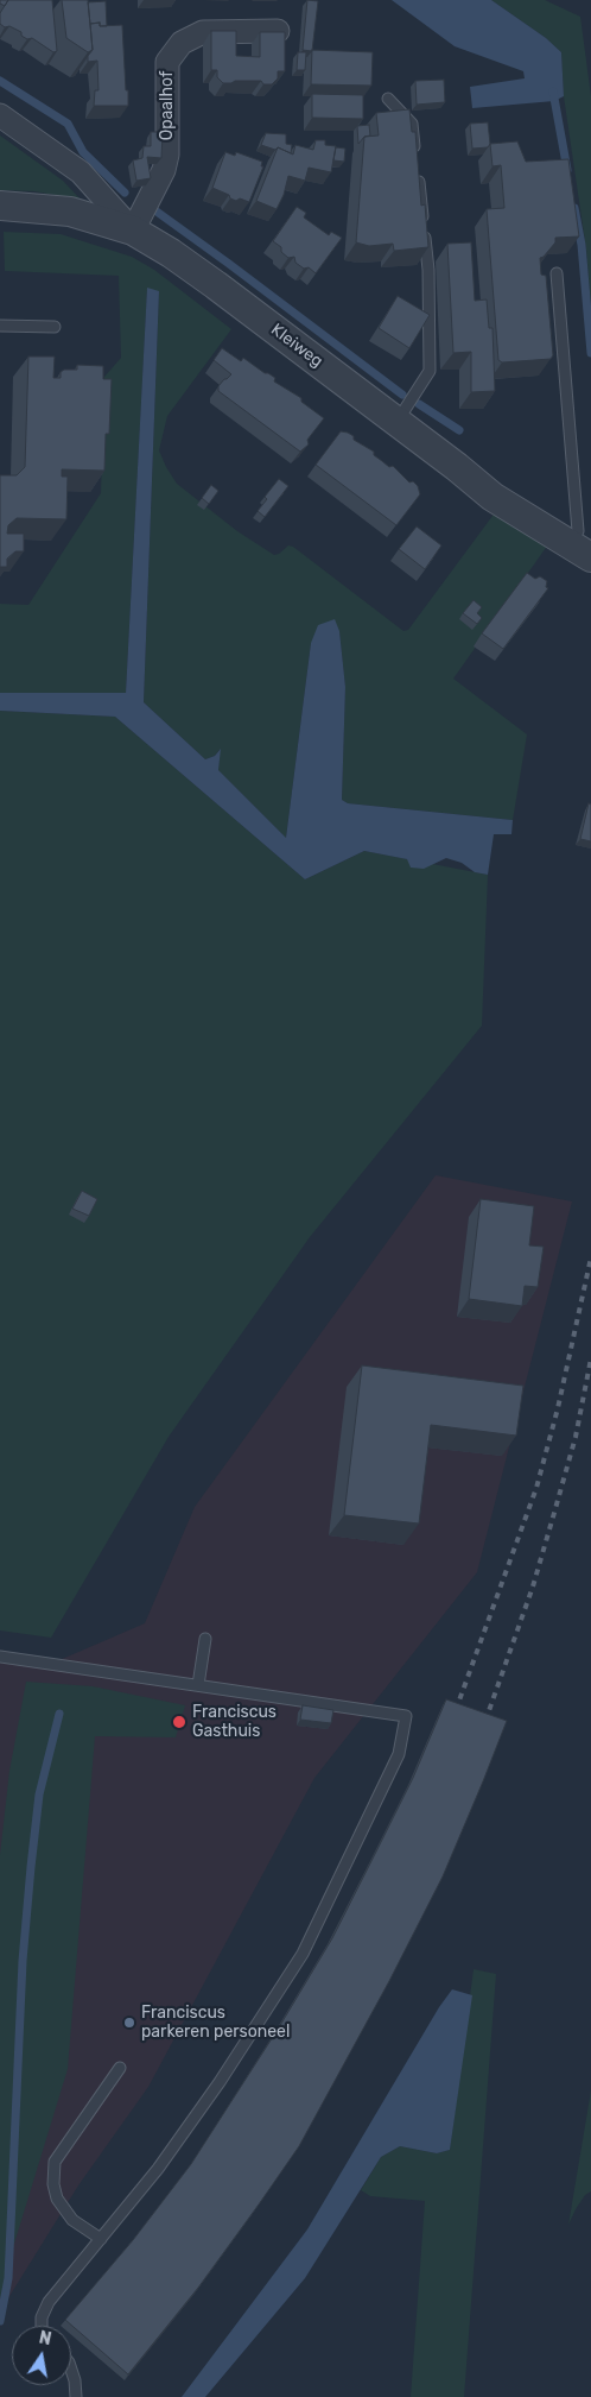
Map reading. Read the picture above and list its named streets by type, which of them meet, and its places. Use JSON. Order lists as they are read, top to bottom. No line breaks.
{"streets":{"street":["Opaalhof","Kleiweg"]},"crossings":[["Opaalhof","Kleiweg"]],"places":["Franciscus Gasthuis","Franciscus parkeren personeel"],"north":"top"}
